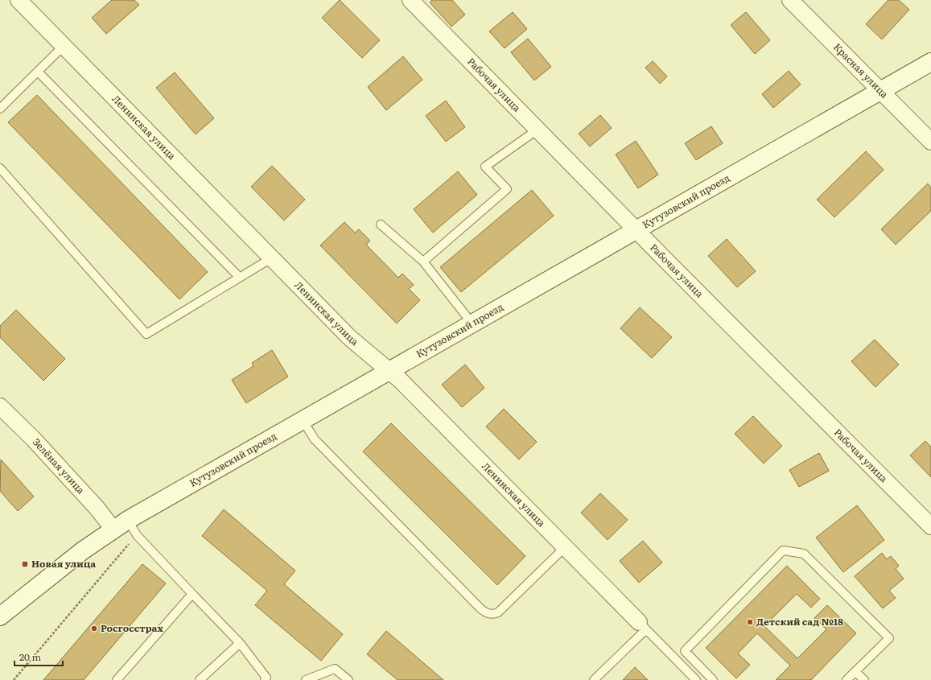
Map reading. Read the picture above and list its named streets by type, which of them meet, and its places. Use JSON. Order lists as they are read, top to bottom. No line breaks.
{"streets":{"street":["Красная улица","Рабочая улица","Ленинская улица","Кутузовский проезд","Зелёная улица"]},"crossings":[["Красная улица","Кутузовский проезд"],["Рабочая улица","Кутузовский проезд"],["Ленинская улица","Кутузовский проезд"],["Кутузовский проезд","Зелёная улица"]],"places":{"transit":["Новая улица"],"other":["Детский сад №18","Росгосстрах"]},"scale_bar":"20 m"}
